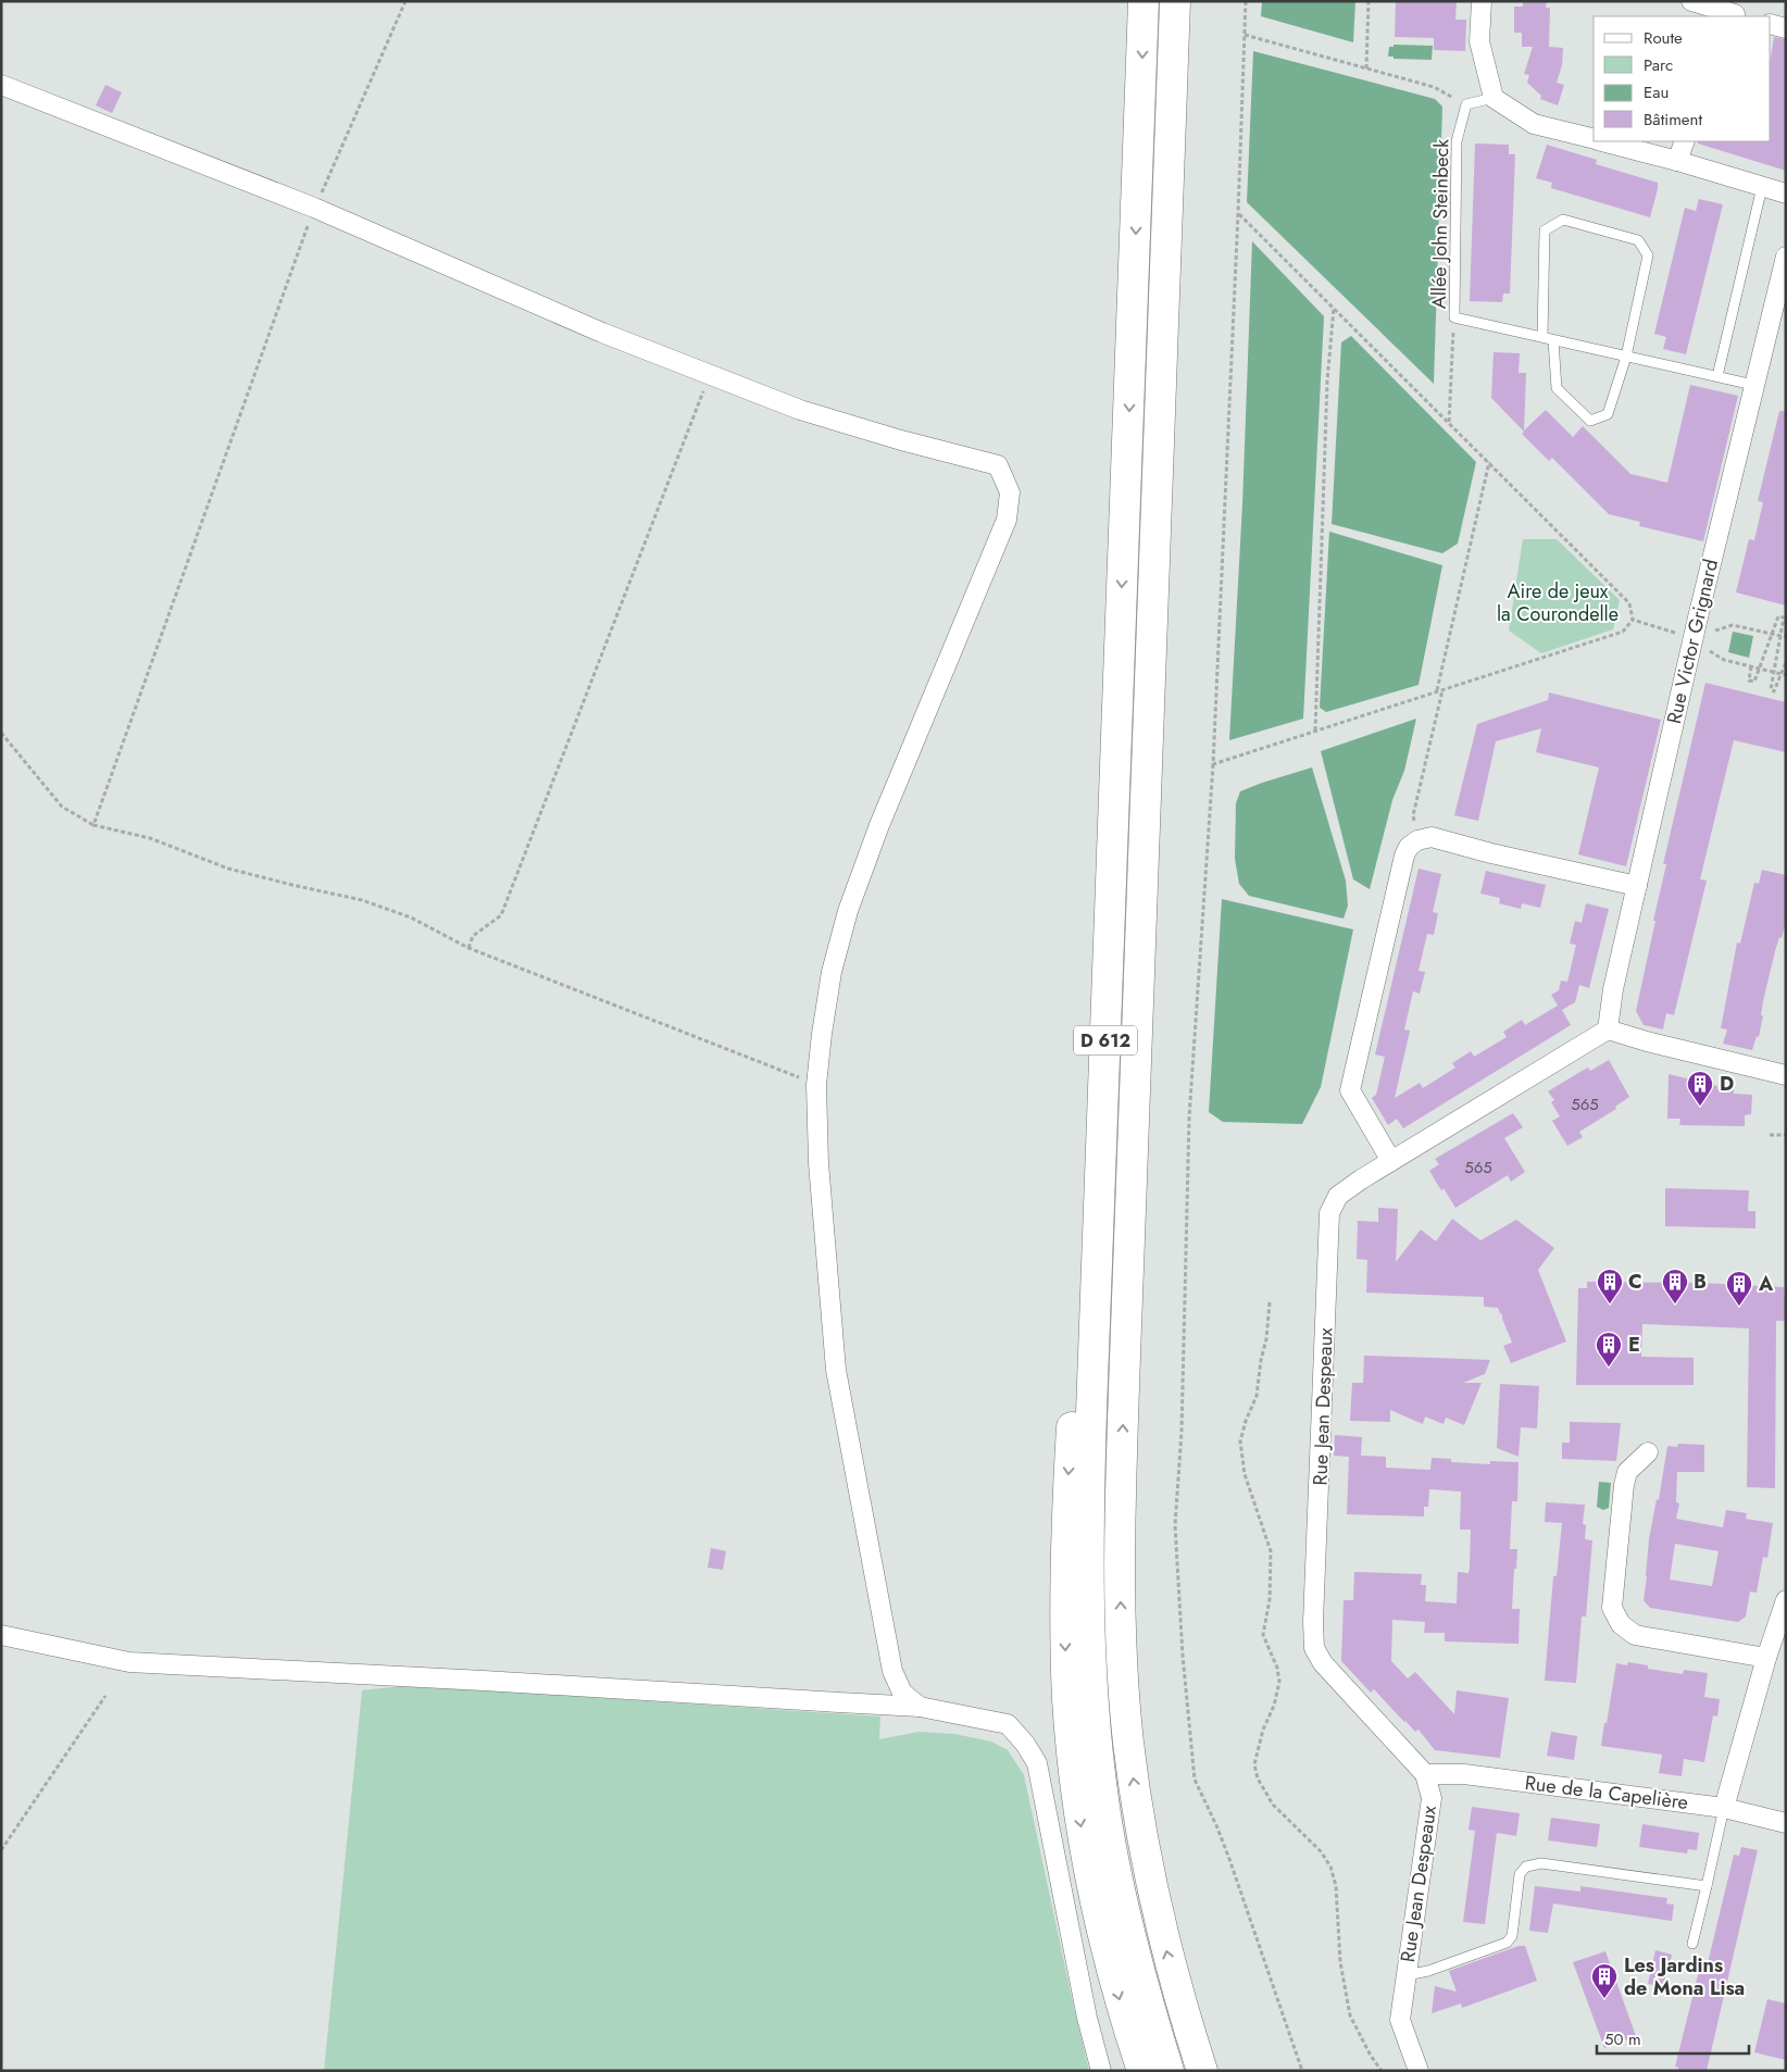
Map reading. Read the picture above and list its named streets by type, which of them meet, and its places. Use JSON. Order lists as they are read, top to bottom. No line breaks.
{"streets":{"highway":["D 612"],"street":["Rue Victor Grignard","Rue Jean Despeaux","Rue de la Capelière"],"lane":["Allée John Steinbeck"]},"crossings":[["Allée John Steinbeck","Rue Victor Grignard"],["Rue Victor Grignard","Rue Jean Despeaux"],["Rue Jean Despeaux","Rue de la Capelière"]],"parks":["Aire de jeux la Courondelle"],"places":{"building":["D","C","B","A","E","Les Jardins de Mona Lisa"]},"house_numbers":["565","565"],"legend":["Route","Parc","Eau","Bâtiment"],"scale_bar":"50 m"}
